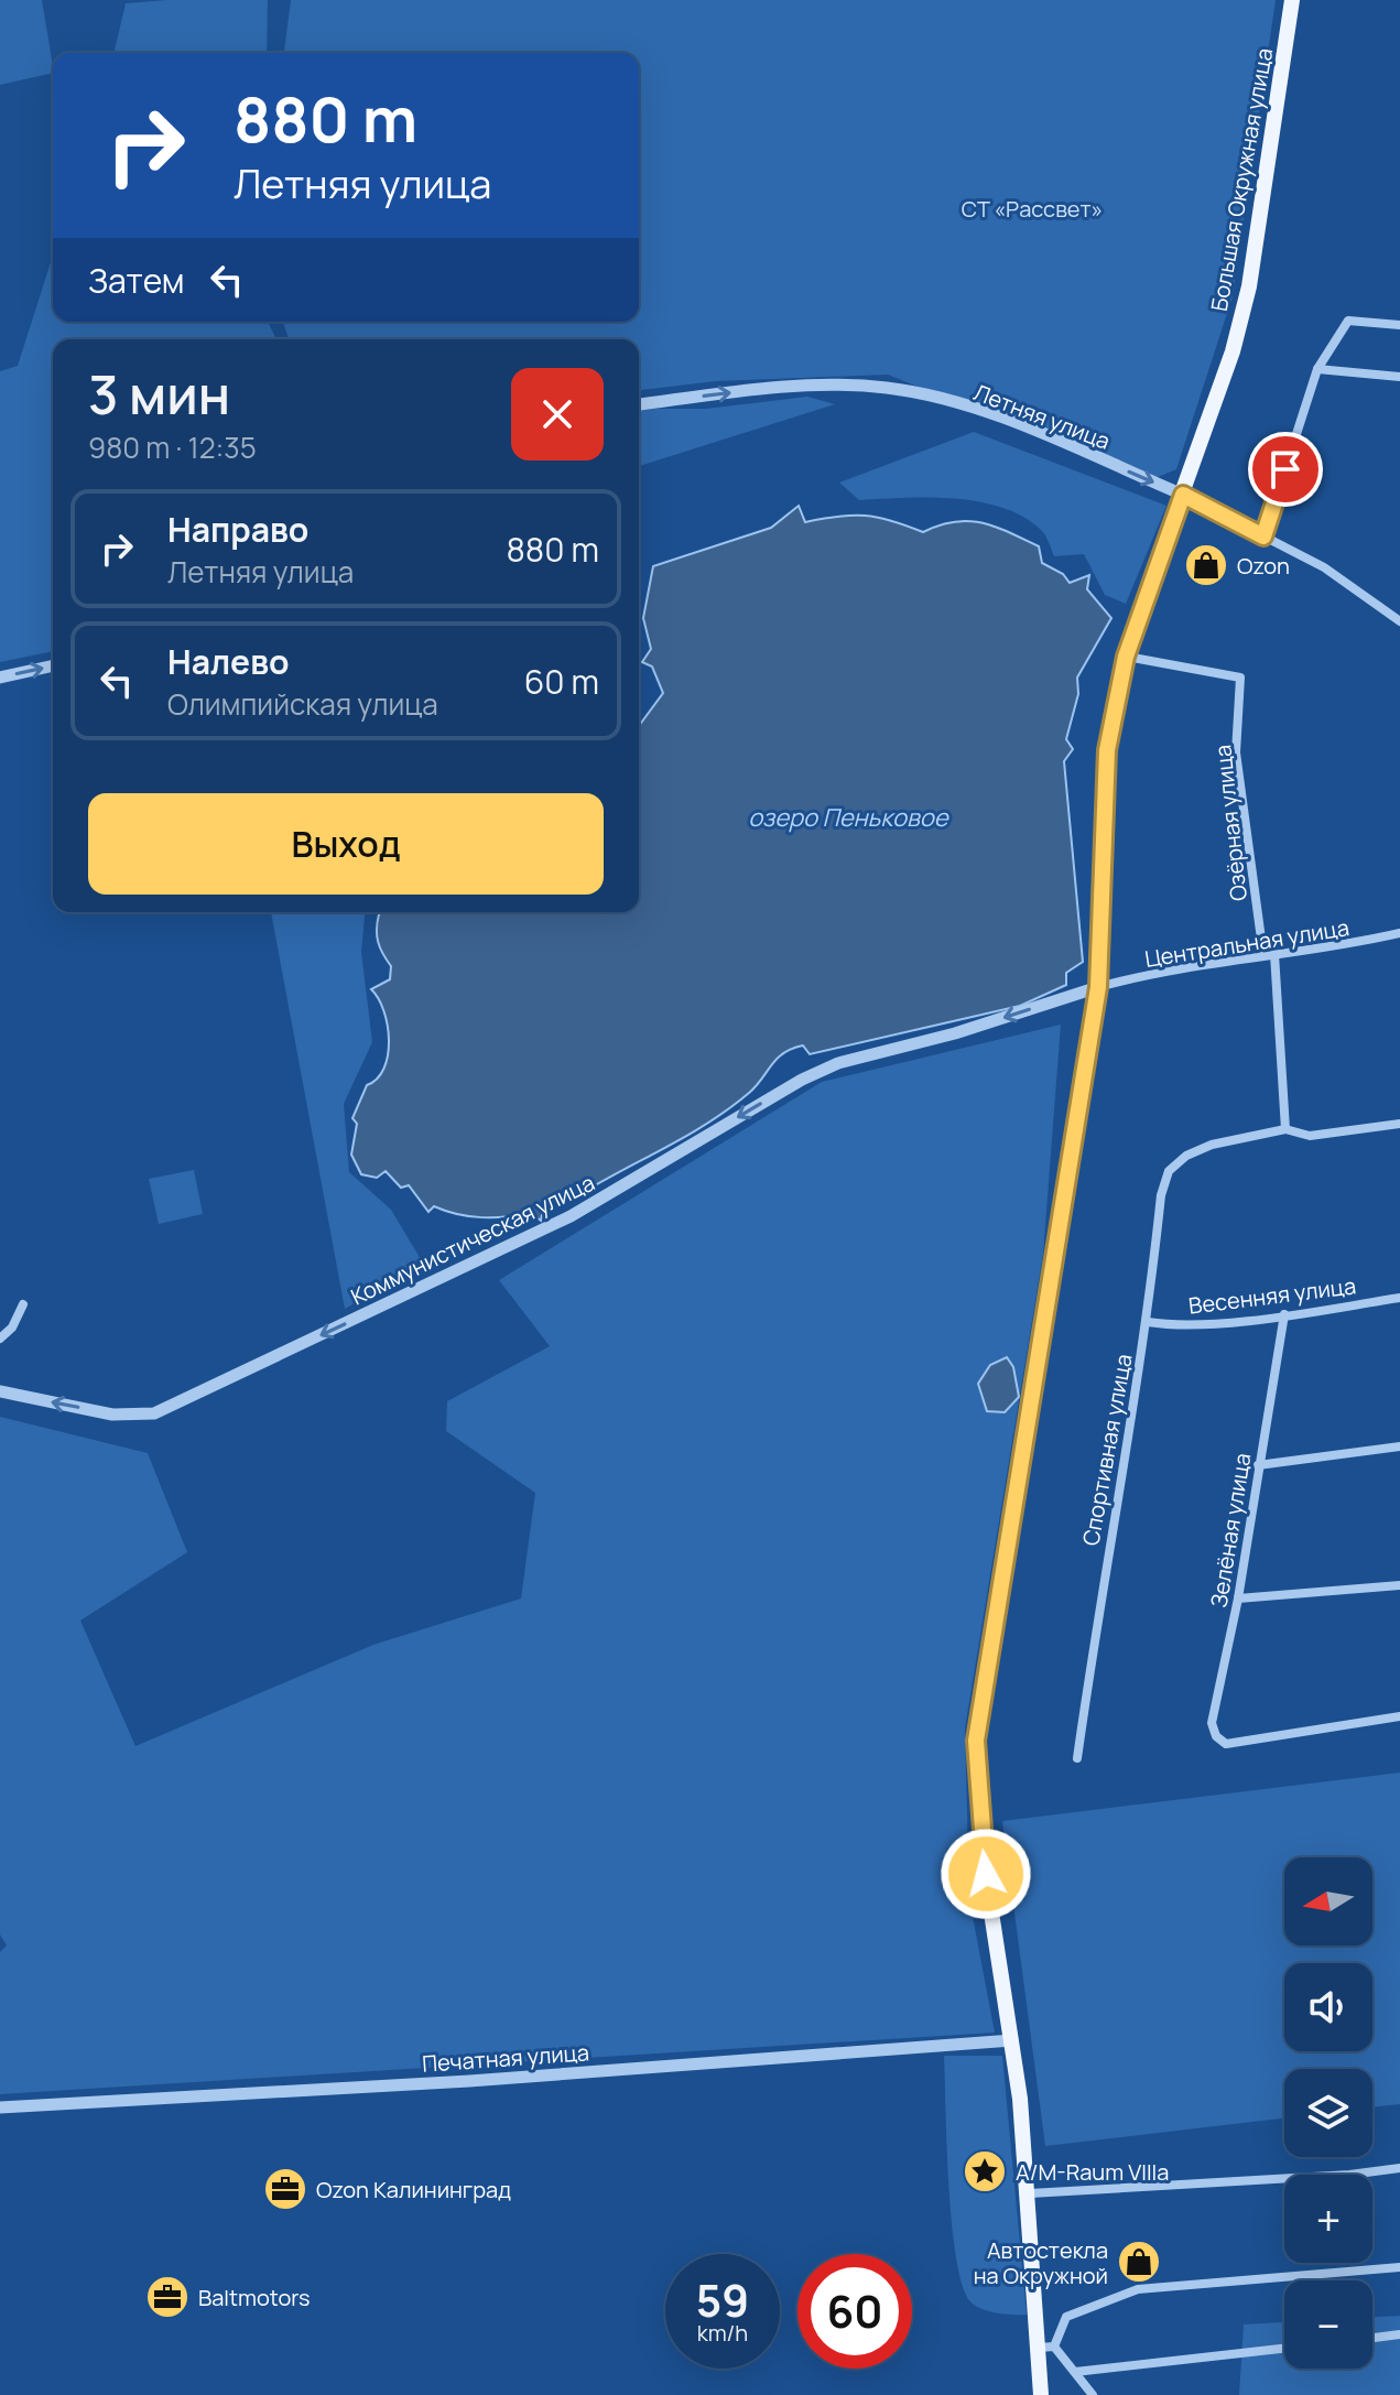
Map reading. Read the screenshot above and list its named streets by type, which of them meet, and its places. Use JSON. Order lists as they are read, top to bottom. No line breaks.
{"streets":{"main road":["Большая Окружная улица"],"street":["Летняя улица","Озёрная улица","Центральная улица","Коммунистическая улица","Весенняя улица","Спортивная улица","Зелёная улица","Печатная улица"]},"crossings":[["Большая Окружная улица","Летняя улица"],["Большая Окружная улица","Озёрная улица"],["Большая Окружная улица","Центральная улица"],["Большая Окружная улица","Коммунистическая улица"],["Большая Окружная улица","Печатная улица"],["Озёрная улица","Центральная улица"],["Озёрная улица","Спортивная улица"],["Центральная улица","Коммунистическая улица"],["Весенняя улица","Спортивная улица"],["Весенняя улица","Зелёная улица"]],"one_way":["Летняя улица","Коммунистическая улица"],"water":["озеро Пеньковое"],"parks":["СТ «Рассвет»"],"places":{"shop":["Ozon","Автостекла на Окружной"],"place":["A/M-Raum VIIIa"],"office":["Ozon Калининград","Baltmotors"]},"north":"left","page":{"turn":["880 m","Летняя улица"],"then":"Затем","heading":["3 мин","980 m · 12:35"],"list":[{"name":"Направо","note":"Летняя улица","value":"880 m"},{"name":"Налево","note":"Олимпийская улица","value":"60 m"}],"buttons":"Выход","map_buttons":["+","−"],"speed":"59 km/h","limit":"60"}}
